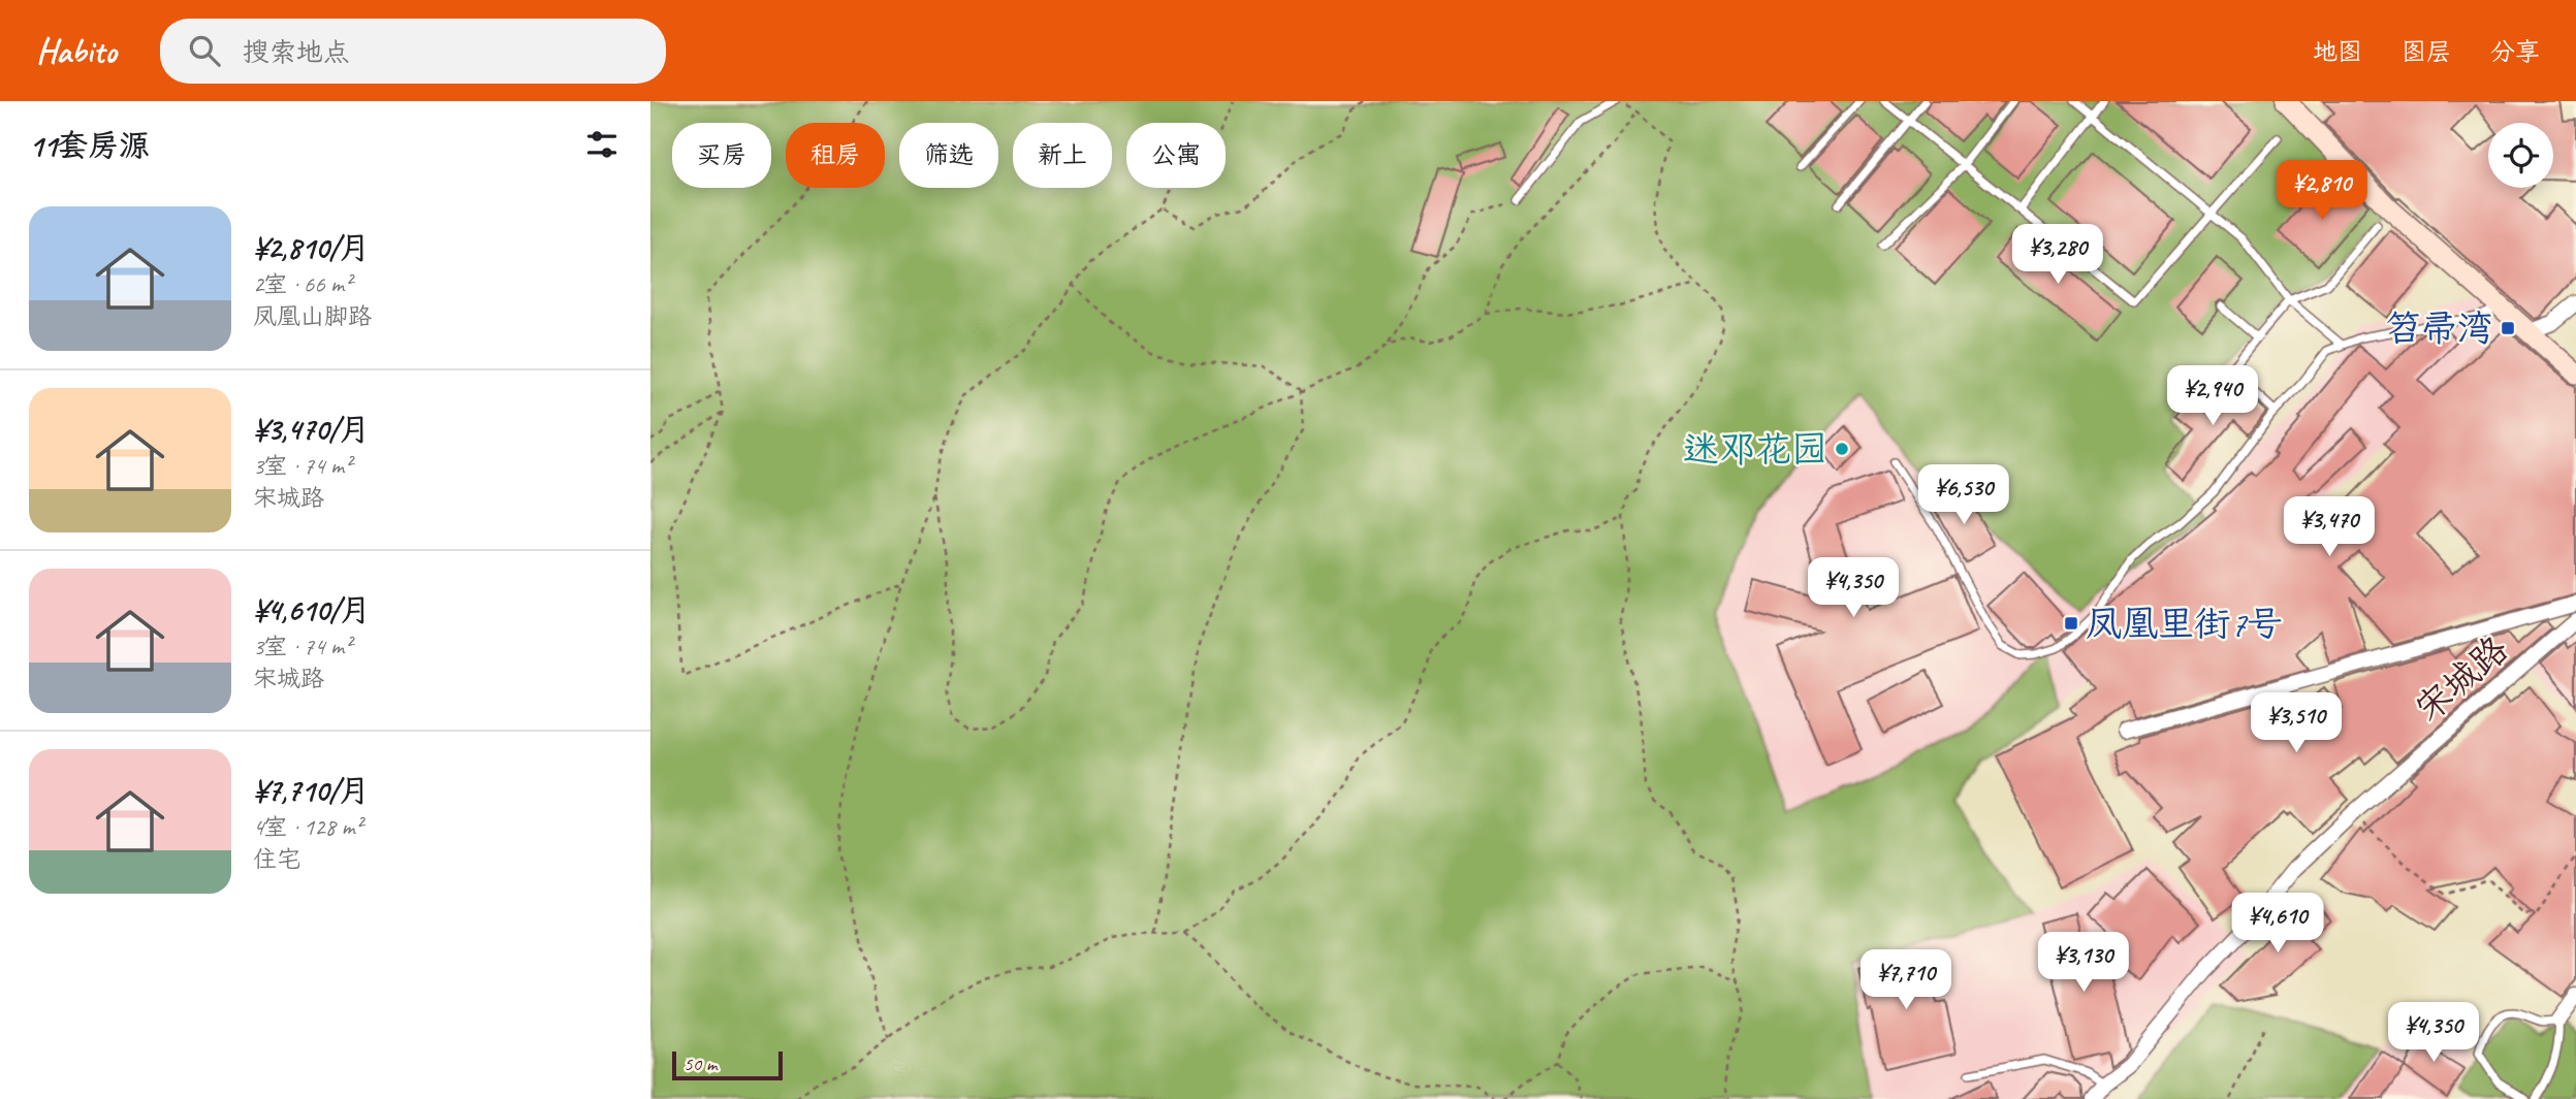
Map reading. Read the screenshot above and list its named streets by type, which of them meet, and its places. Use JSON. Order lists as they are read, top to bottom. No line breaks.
{"streets":{"street":["宋城路"]},"places":{"transit":["笤帚湾","凤凰里街7号"],"other":["迷邓花园"]},"scale_bar":"50 m","page":{"header":"Habito","search":"搜索地点","nav":["地图","图层","分享"],"heading":"11套房源","chip":["买房","租房","筛选","新上","公寓"],"price":["¥2,810","¥3,280","¥2,940","¥6,530","¥3,470","¥4,350","¥3,510","¥4,610","¥3,130","¥7,710","¥4,350"],"list":[{"name":"¥2,810/月","note":"2室 · 66 m² · 凤凰山脚路"},{"name":"¥3,470/月","note":"3室 · 74 m² · 宋城路"},{"name":"¥4,610/月","note":"3室 · 74 m² · 宋城路"},{"name":"¥7,710/月","note":"4室 · 128 m² · 住宅"}],"scale":"50 m"}}
